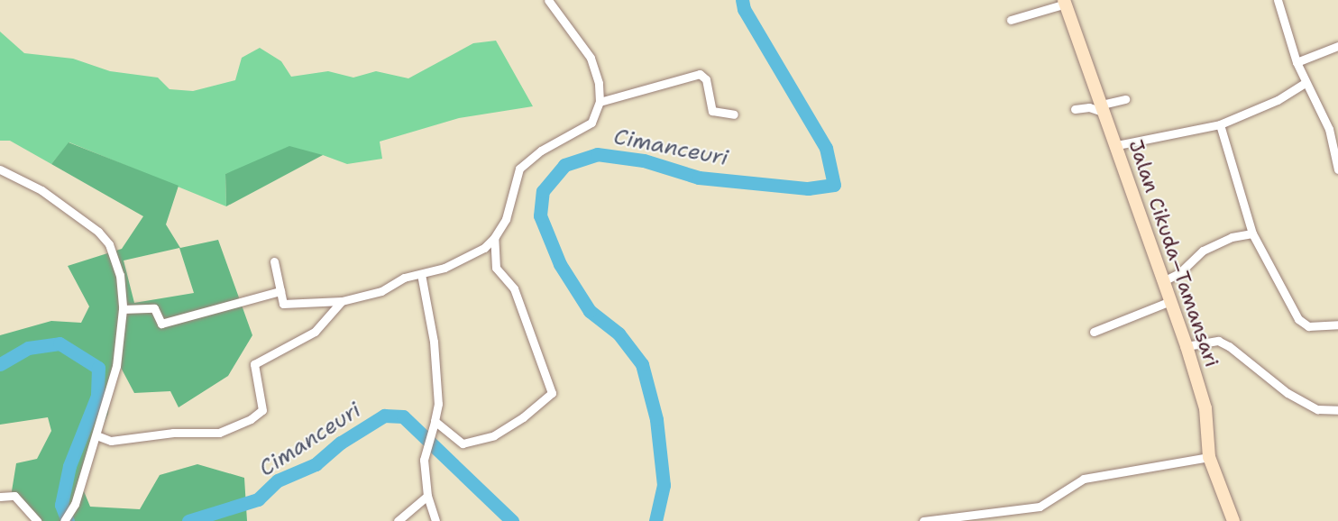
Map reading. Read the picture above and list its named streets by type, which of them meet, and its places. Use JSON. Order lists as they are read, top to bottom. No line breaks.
{"streets":{"street":["Jalan Cikuda–Tamansari"]},"water":["Cimanceuri"]}
